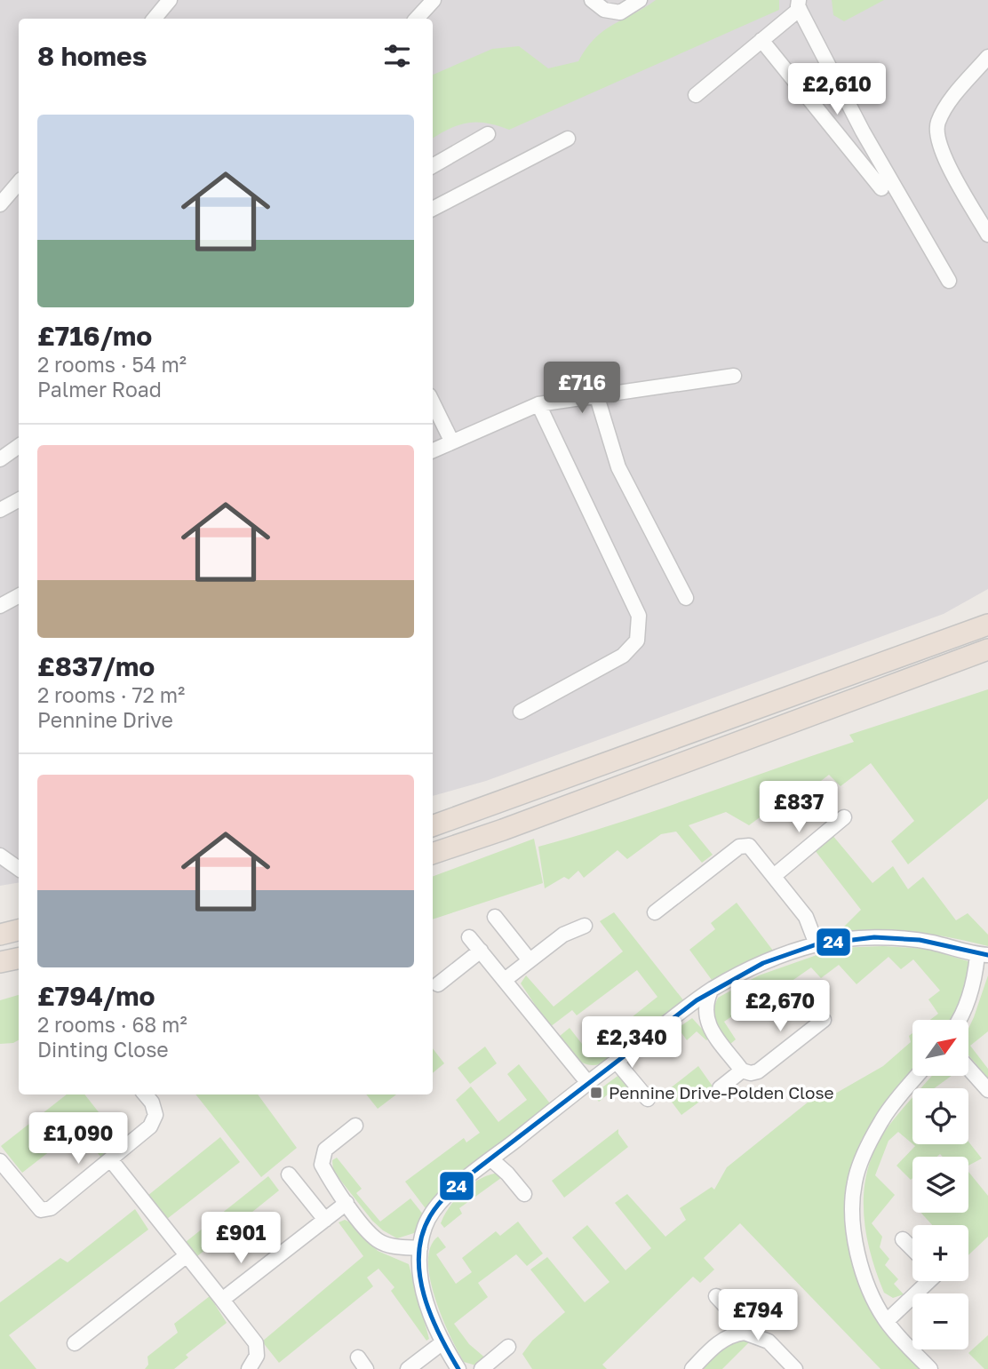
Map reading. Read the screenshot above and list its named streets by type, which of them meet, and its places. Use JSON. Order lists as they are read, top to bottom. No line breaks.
{"places":{"transit":["Pennine Drive-Polden Close"]},"lines":["transit line 24"],"north":"top right","page":{"heading":"8 homes","price":["£2,610","£716","£837","£2,670","£2,340","£1,090","£901","£794"],"list":[{"name":"£716/mo","note":"2 rooms · 54 m² · Palmer Road"},{"name":"£837/mo","note":"2 rooms · 72 m² · Pennine Drive"},{"name":"£794/mo","note":"2 rooms · 68 m² · Dinting Close"}],"map_buttons":["+","−"]}}
